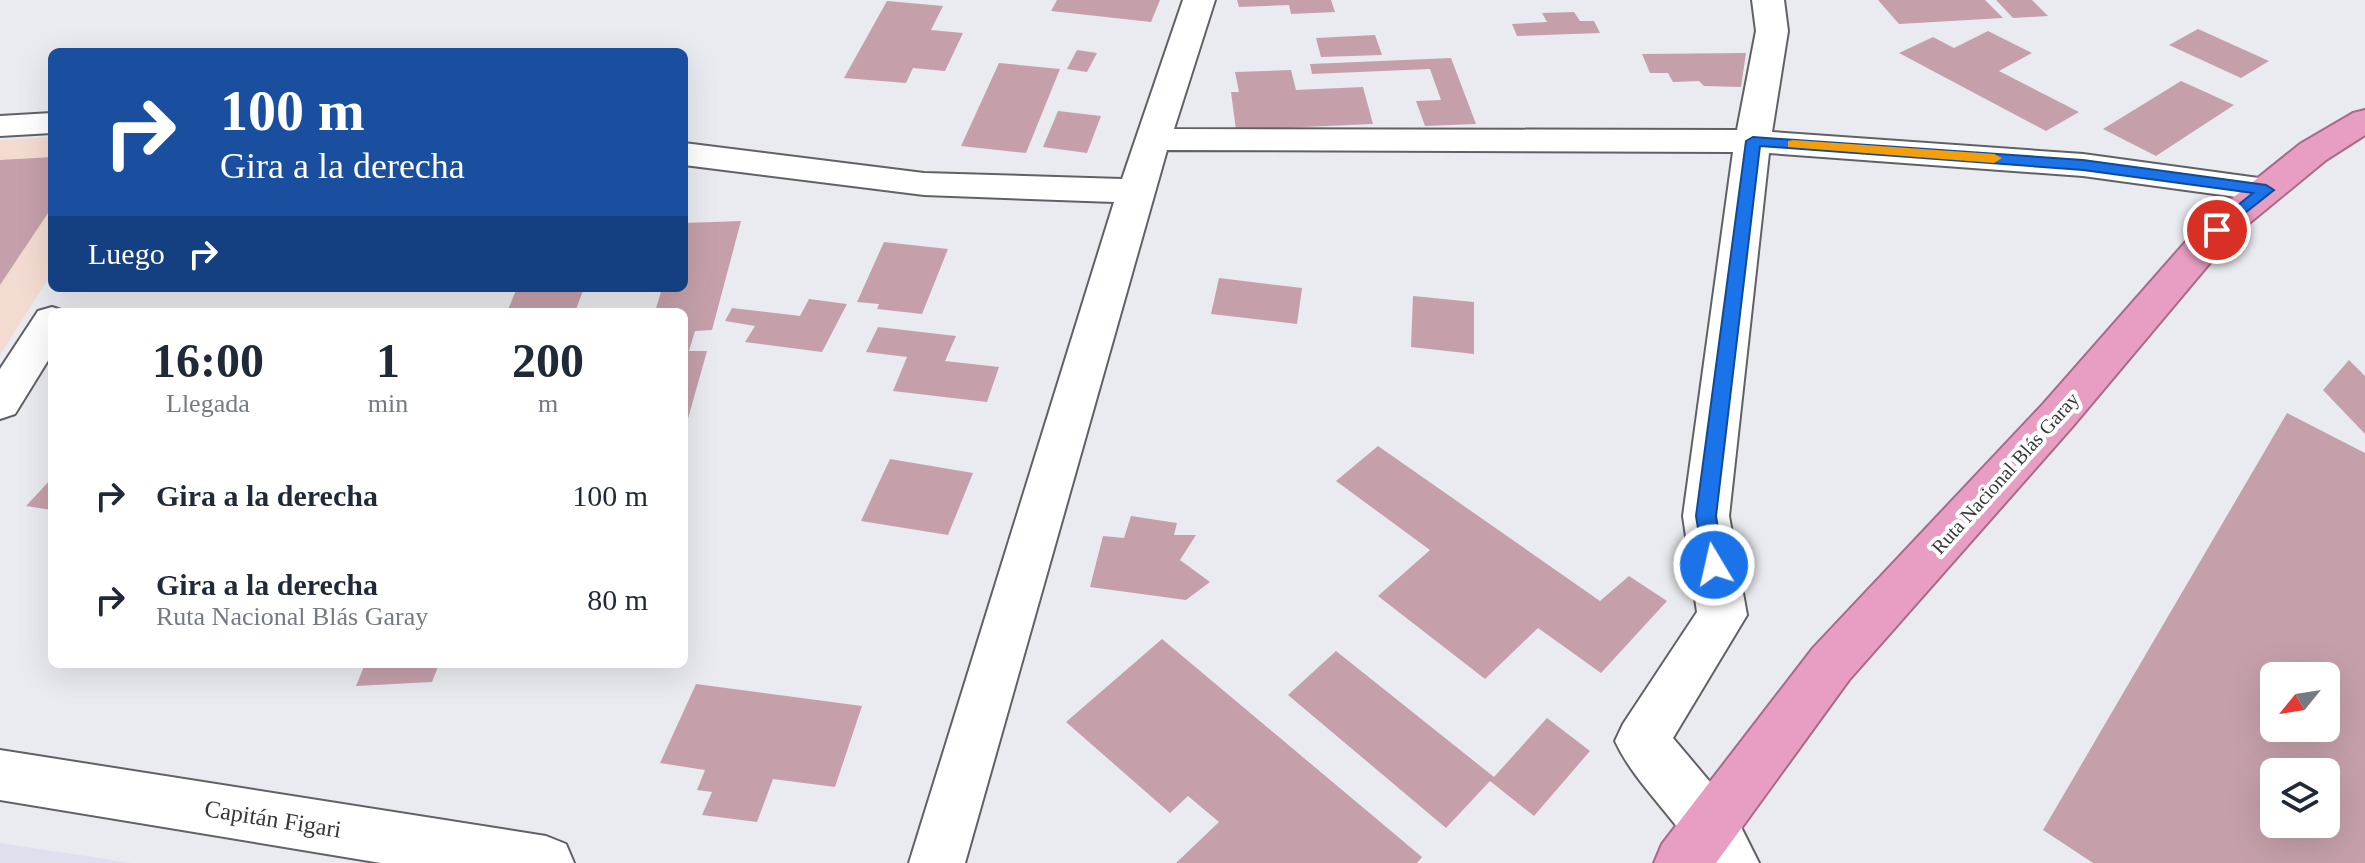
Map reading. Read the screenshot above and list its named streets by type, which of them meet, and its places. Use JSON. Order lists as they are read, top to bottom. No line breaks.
{"streets":{"highway":["Ruta Nacional Blás Garay"],"street":["Capitán Figari"]},"north":"bottom left","page":{"turn":["100 m","Gira a la derecha"],"then":"Luego","eta":["16:00","Llegada","1","min","200","m"],"list":[{"name":"Gira a la derecha","value":"100 m"},{"name":"Gira a la derecha","note":"Ruta Nacional Blás Garay","value":"80 m"}]}}
